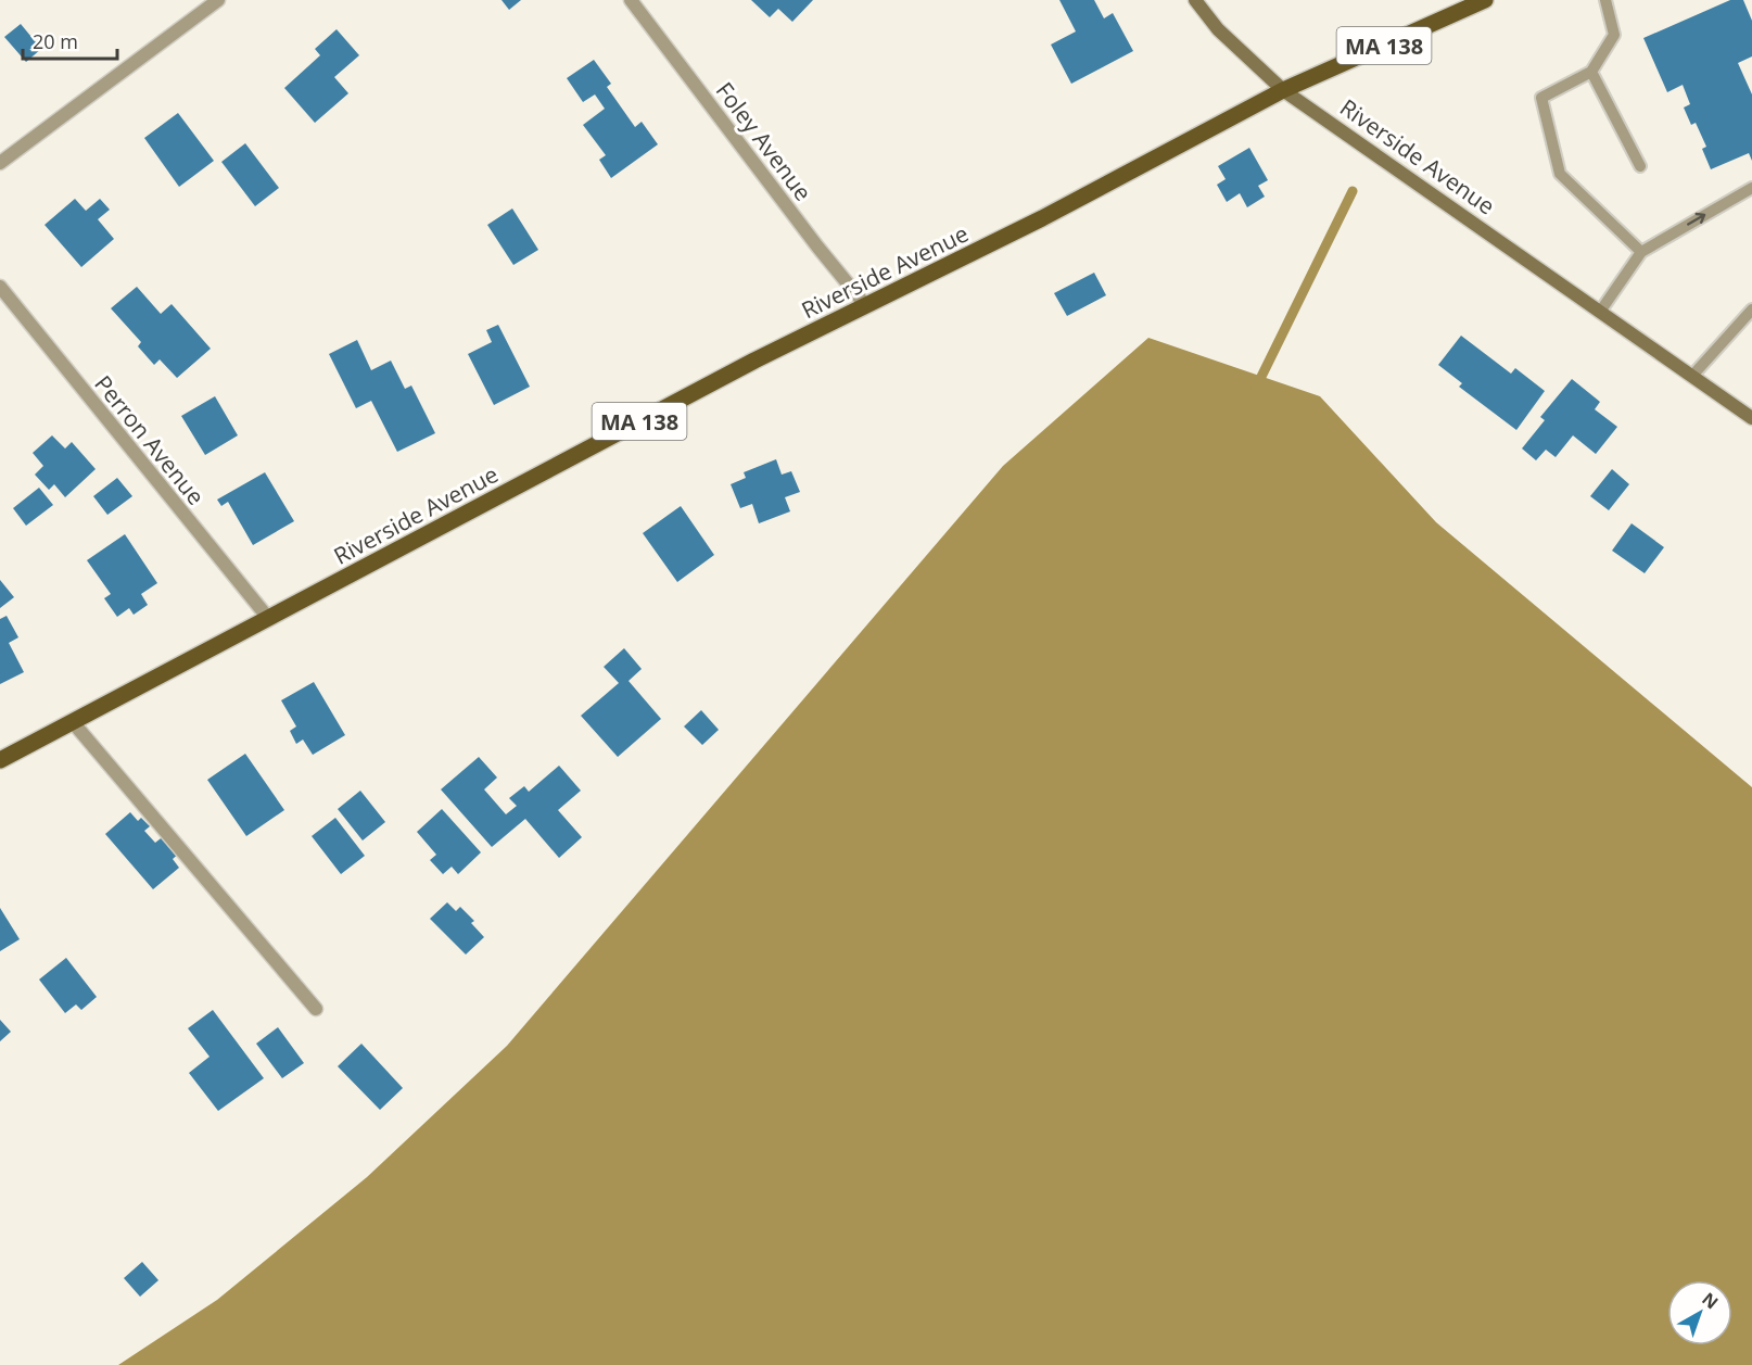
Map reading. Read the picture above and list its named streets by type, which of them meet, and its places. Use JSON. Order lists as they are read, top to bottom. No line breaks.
{"streets":{"main road":["MA 138","Riverside Avenue"],"street":["Foley Avenue","Perron Avenue"]},"crossings":[["MA 138","Riverside Avenue"],["Foley Avenue","Riverside Avenue"],["Riverside Avenue","Perron Avenue"]],"scale_bar":"20 m","north":"top right"}
